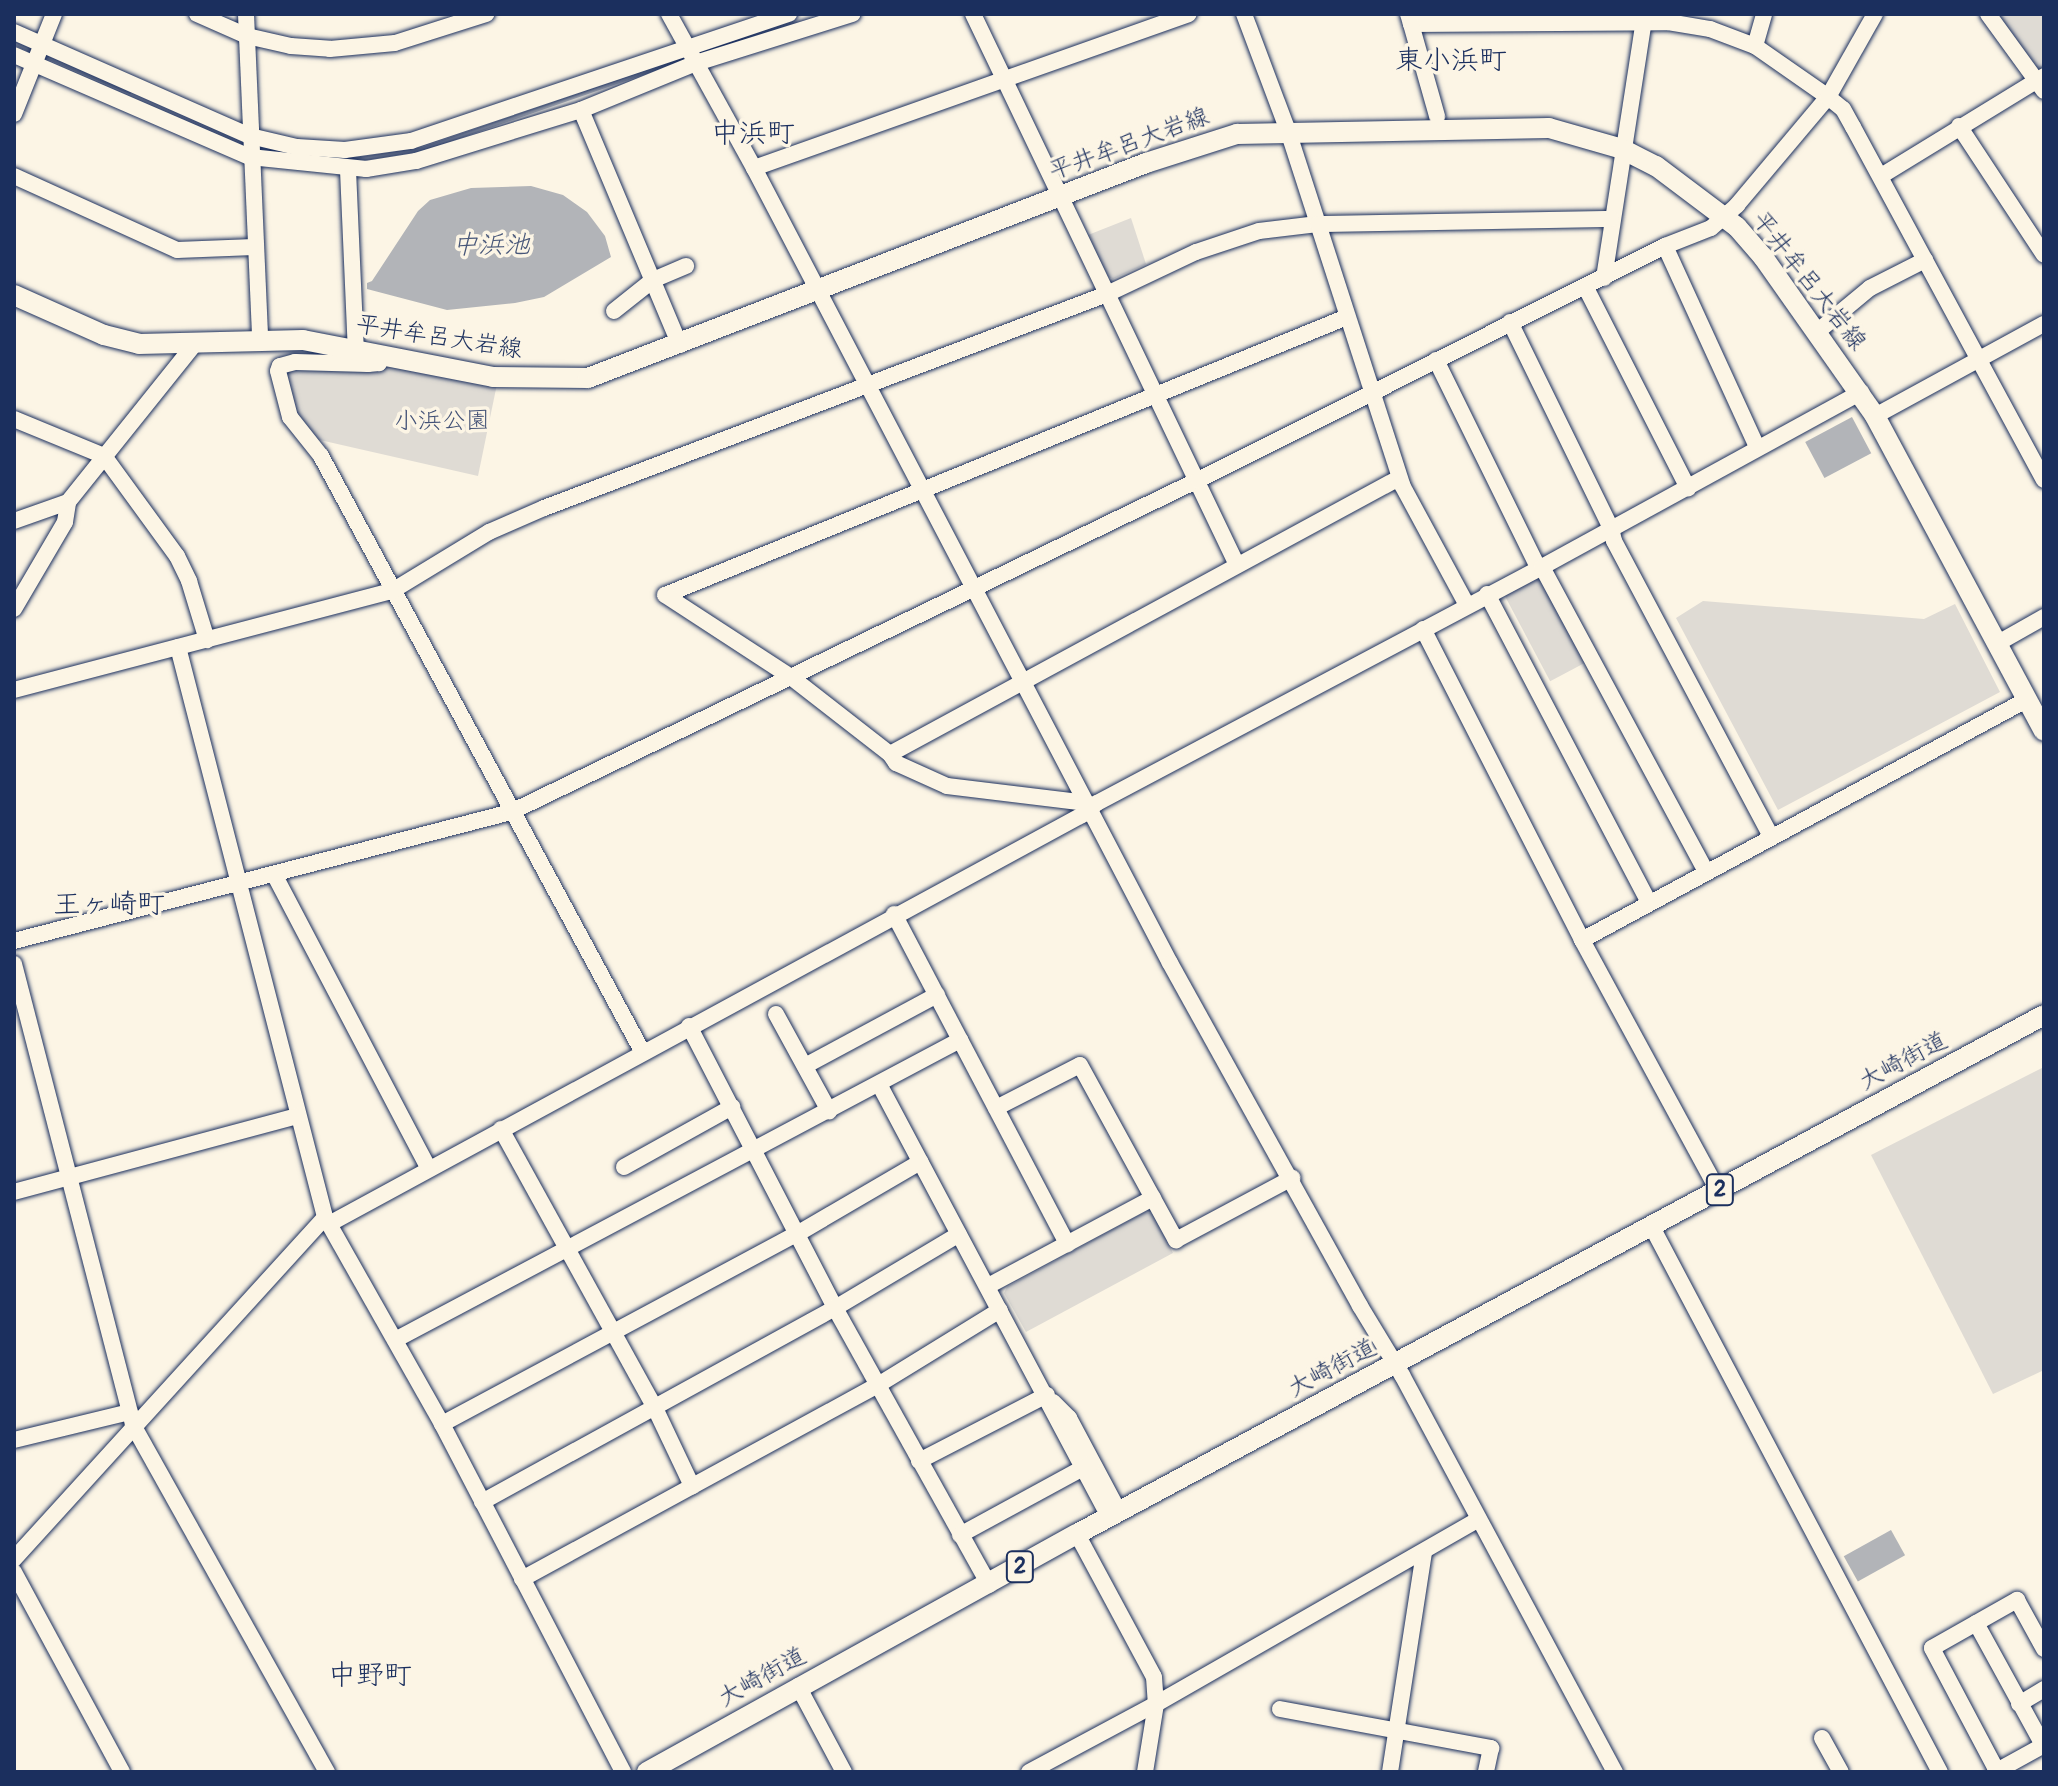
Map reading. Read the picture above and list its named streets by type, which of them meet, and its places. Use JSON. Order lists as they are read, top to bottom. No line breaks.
{"streets":{"main road":["平井牟呂大岩線","大崎街道","2"]},"districts":["東小浜町","中浜町","王ヶ崎町","中野町"],"water":["中浜池"],"parks":["小浜公園"]}
